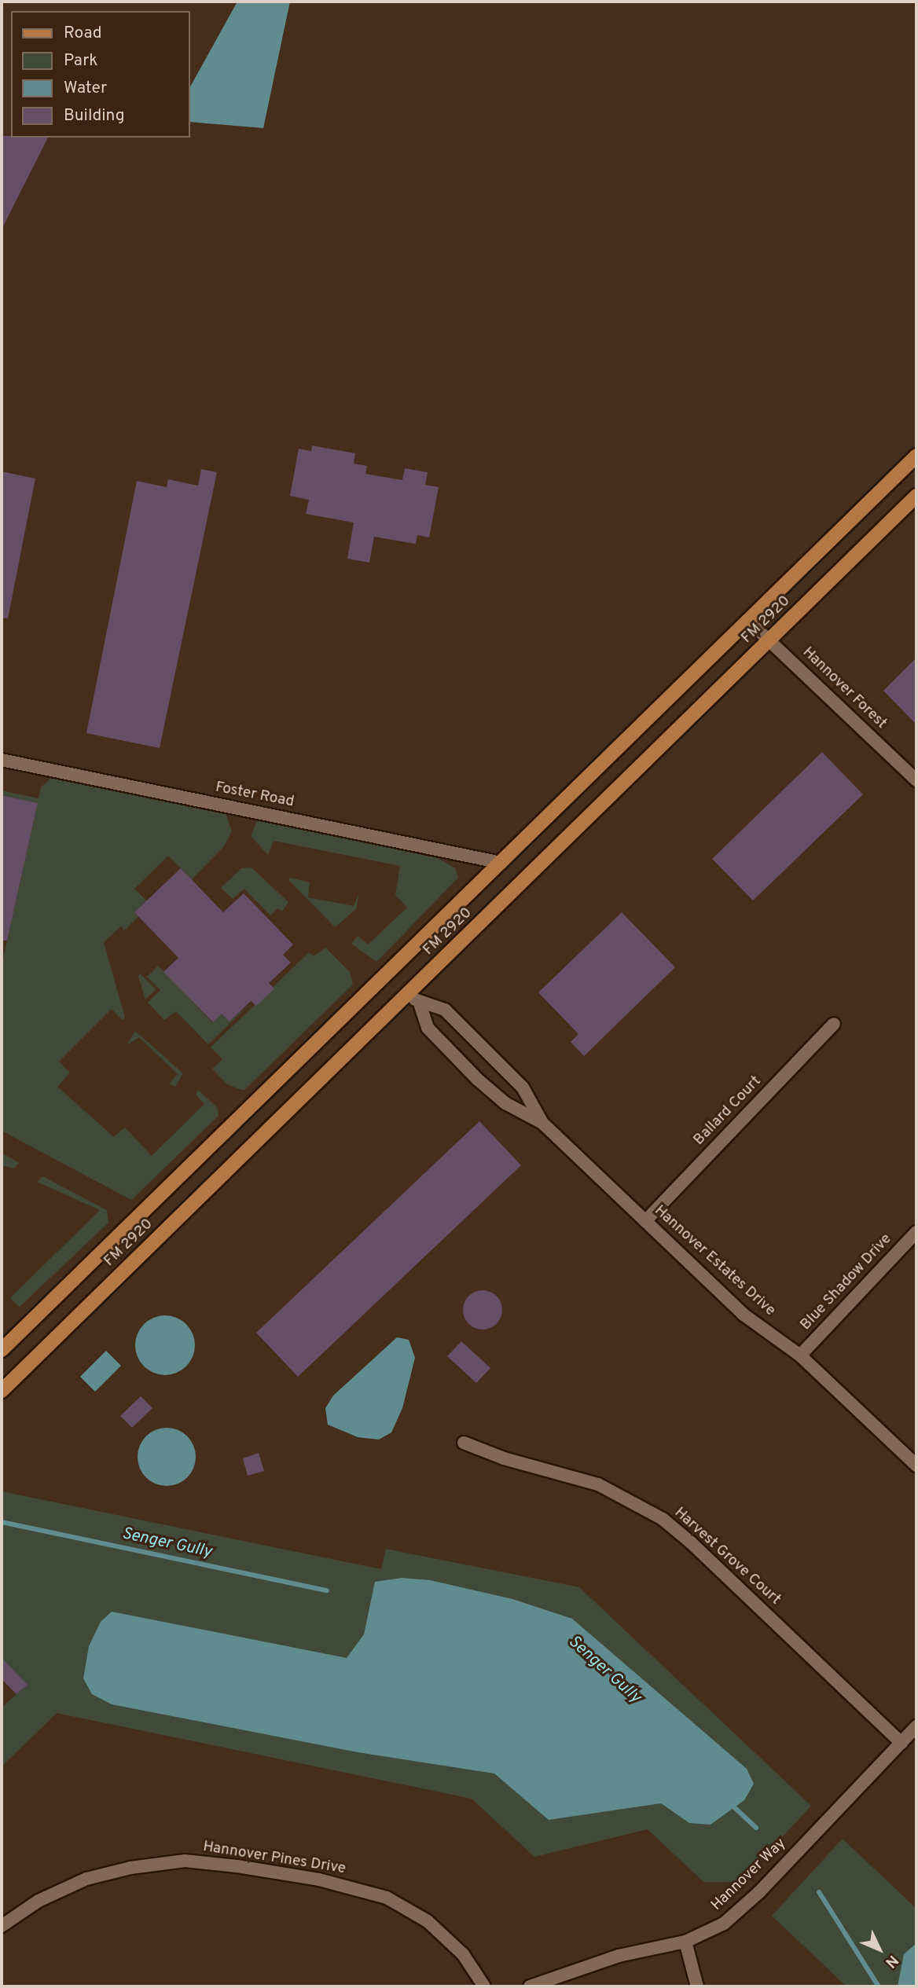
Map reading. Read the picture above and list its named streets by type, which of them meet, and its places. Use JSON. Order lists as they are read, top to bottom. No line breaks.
{"streets":{"main road":["FM 2920"],"street":["Hannover Forest","Foster Road","Ballard Court","Hannover Estates Drive","Blue Shadow Drive","Harvest Grove Court","Hannover Pines Drive","Hannover Way"]},"crossings":[["FM 2920","Hannover Forest"],["FM 2920","Foster Road"],["FM 2920","Hannover Estates Drive"],["Ballard Court","Hannover Estates Drive"],["Hannover Estates Drive","Blue Shadow Drive"],["Harvest Grove Court","Hannover Way"]],"water":["Senger Gully"],"legend":["Road","Park","Water","Building"],"north":"bottom right"}
